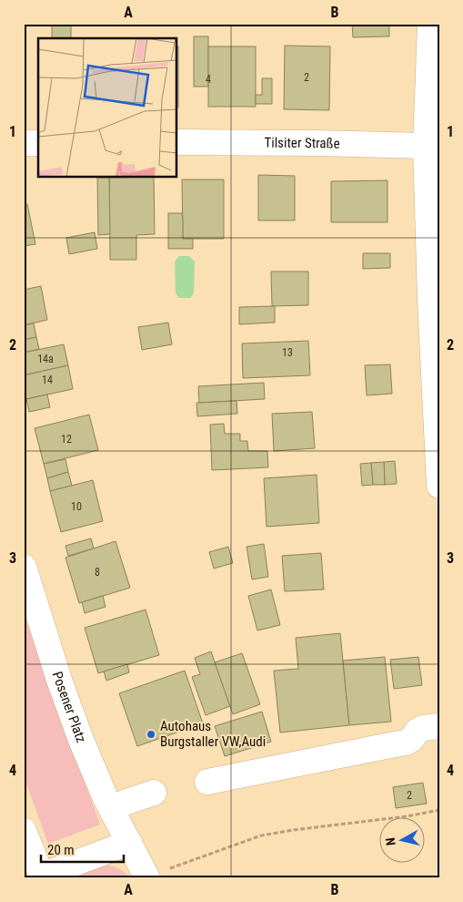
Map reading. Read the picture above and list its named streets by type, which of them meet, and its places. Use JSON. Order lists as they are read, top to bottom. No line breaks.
{"streets":{"street":["Tilsiter Straße","Posener Platz"]},"places":["Autohaus Burgstaller VW,Audi"],"house_numbers":["2","4","13","14a","14","12","10","8","2"],"scale_bar":"20 m","north":"left","grid":{"columns":["A","B"],"rows":["1","2","3","4"]}}
